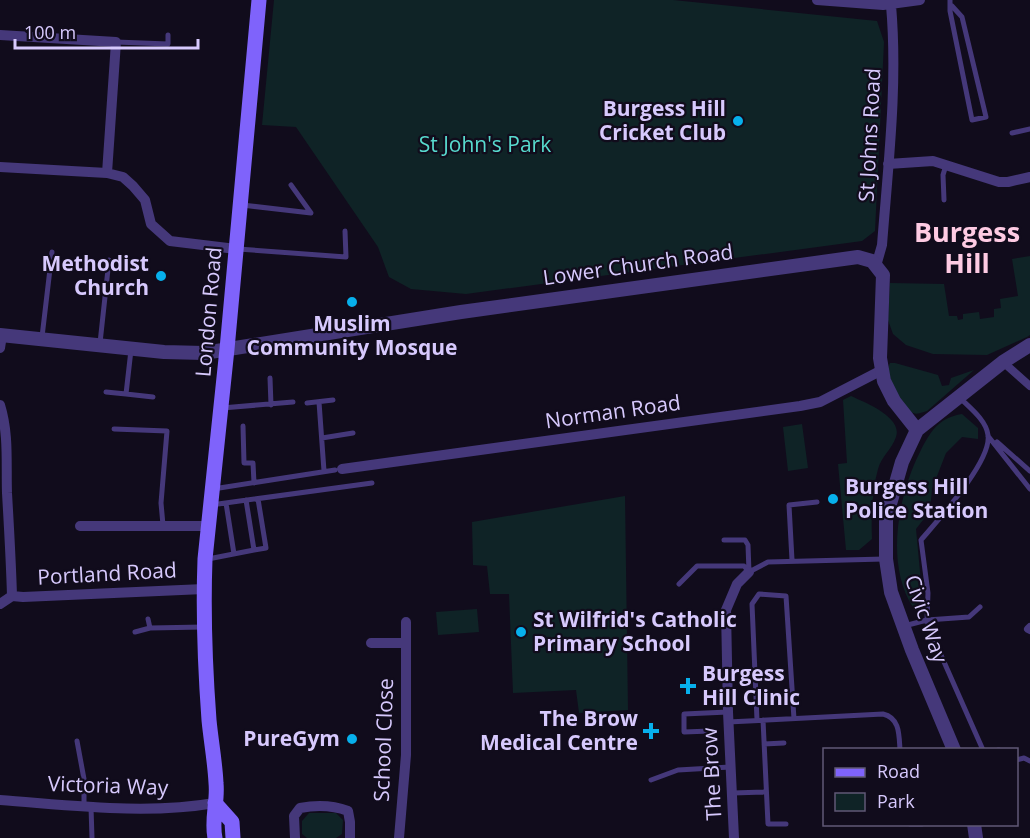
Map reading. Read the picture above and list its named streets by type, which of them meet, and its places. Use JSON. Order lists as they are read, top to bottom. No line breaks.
{"streets":{"main road":["London Road"],"street":["St Johns Road","Lower Church Road","Norman Road","Portland Road","Civic Way","School Close","The Brow","Victoria Way"]},"crossings":[["St Johns Road","Lower Church Road"],["Lower Church Road","London Road"],["London Road","Norman Road"],["London Road","Portland Road"],["London Road","Victoria Way"]],"districts":["Burgess Hill"],"parks":["St John's Park"],"places":{"other":["Burgess Hill Cricket Club","Methodist Church","Muslim Community Mosque","Burgess Hill Police Station","St Wilfrid's Catholic Primary School","PureGym"],"health":["Burgess Hill Clinic","The Brow Medical Centre"]},"legend":["Road","Park"],"scale_bar":"100 m"}
